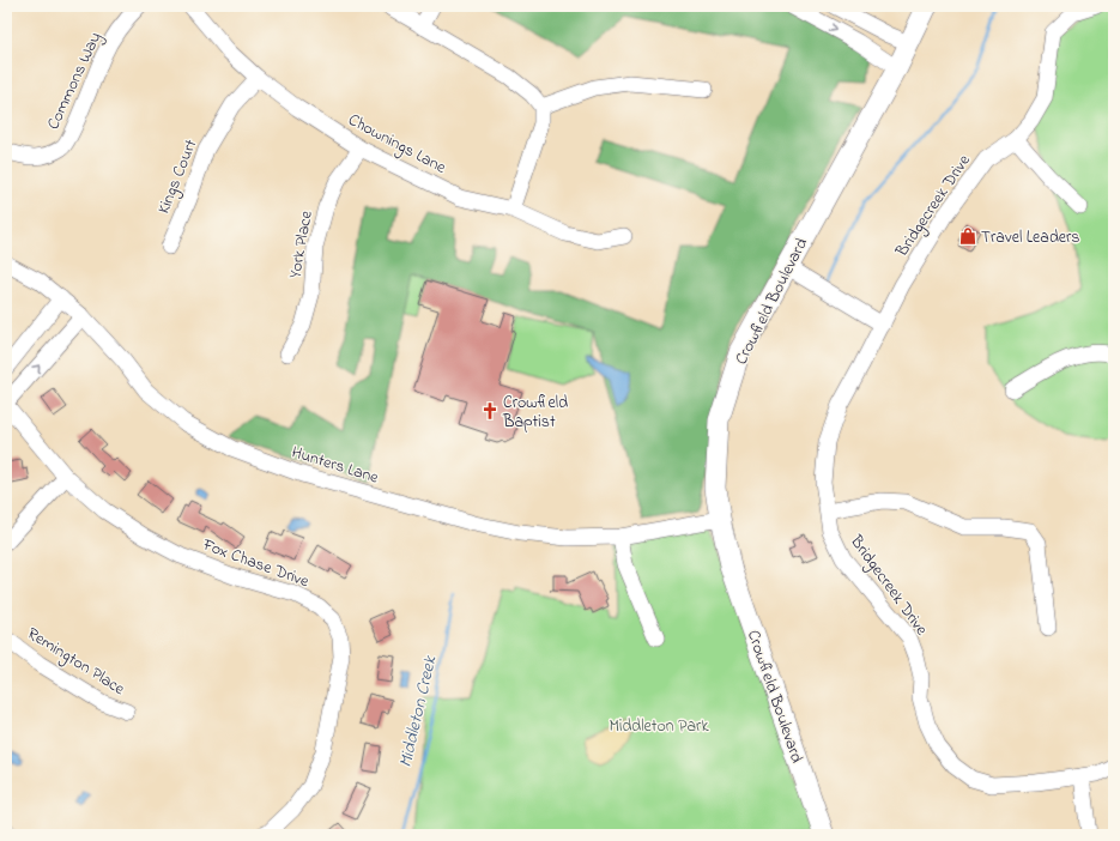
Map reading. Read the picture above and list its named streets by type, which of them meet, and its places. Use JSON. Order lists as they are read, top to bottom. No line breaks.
{"streets":{"main road":["Crowfield Boulevard"],"street":["Commons Way","Chownings Lane","Kings Court","Bridgecreek Drive","York Place","Hunters Lane","Fox Chase Drive","Remington Place"]},"crossings":[["Chownings Lane","Kings Court"],["Chownings Lane","York Place"],["Crowfield Boulevard","Hunters Lane"]],"water":["Middleton Creek"],"parks":["Middleton Park"],"places":{"shop":["Travel Leaders"],"church":["Crowfield Baptist"]}}
